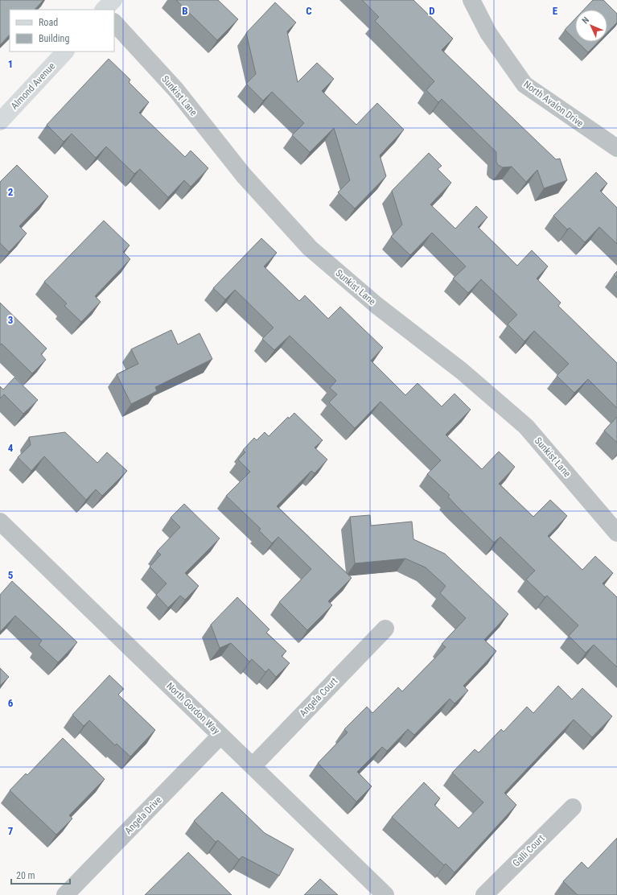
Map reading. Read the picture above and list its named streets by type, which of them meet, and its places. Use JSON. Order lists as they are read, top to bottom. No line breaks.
{"streets":{"street":["Almond Avenue","Sunkist Lane","North Avalon Drive","Angela Court","North Gordon Way","Angela Drive","Galli Court"]},"crossings":[["Angela Court","North Gordon Way"],["North Gordon Way","Angela Drive"]],"legend":["Road","Building"],"scale_bar":"20 m","north":"top left","grid":{"columns":["B","C","D","E"],"rows":["1","2","3","4","5","6","7"]}}
